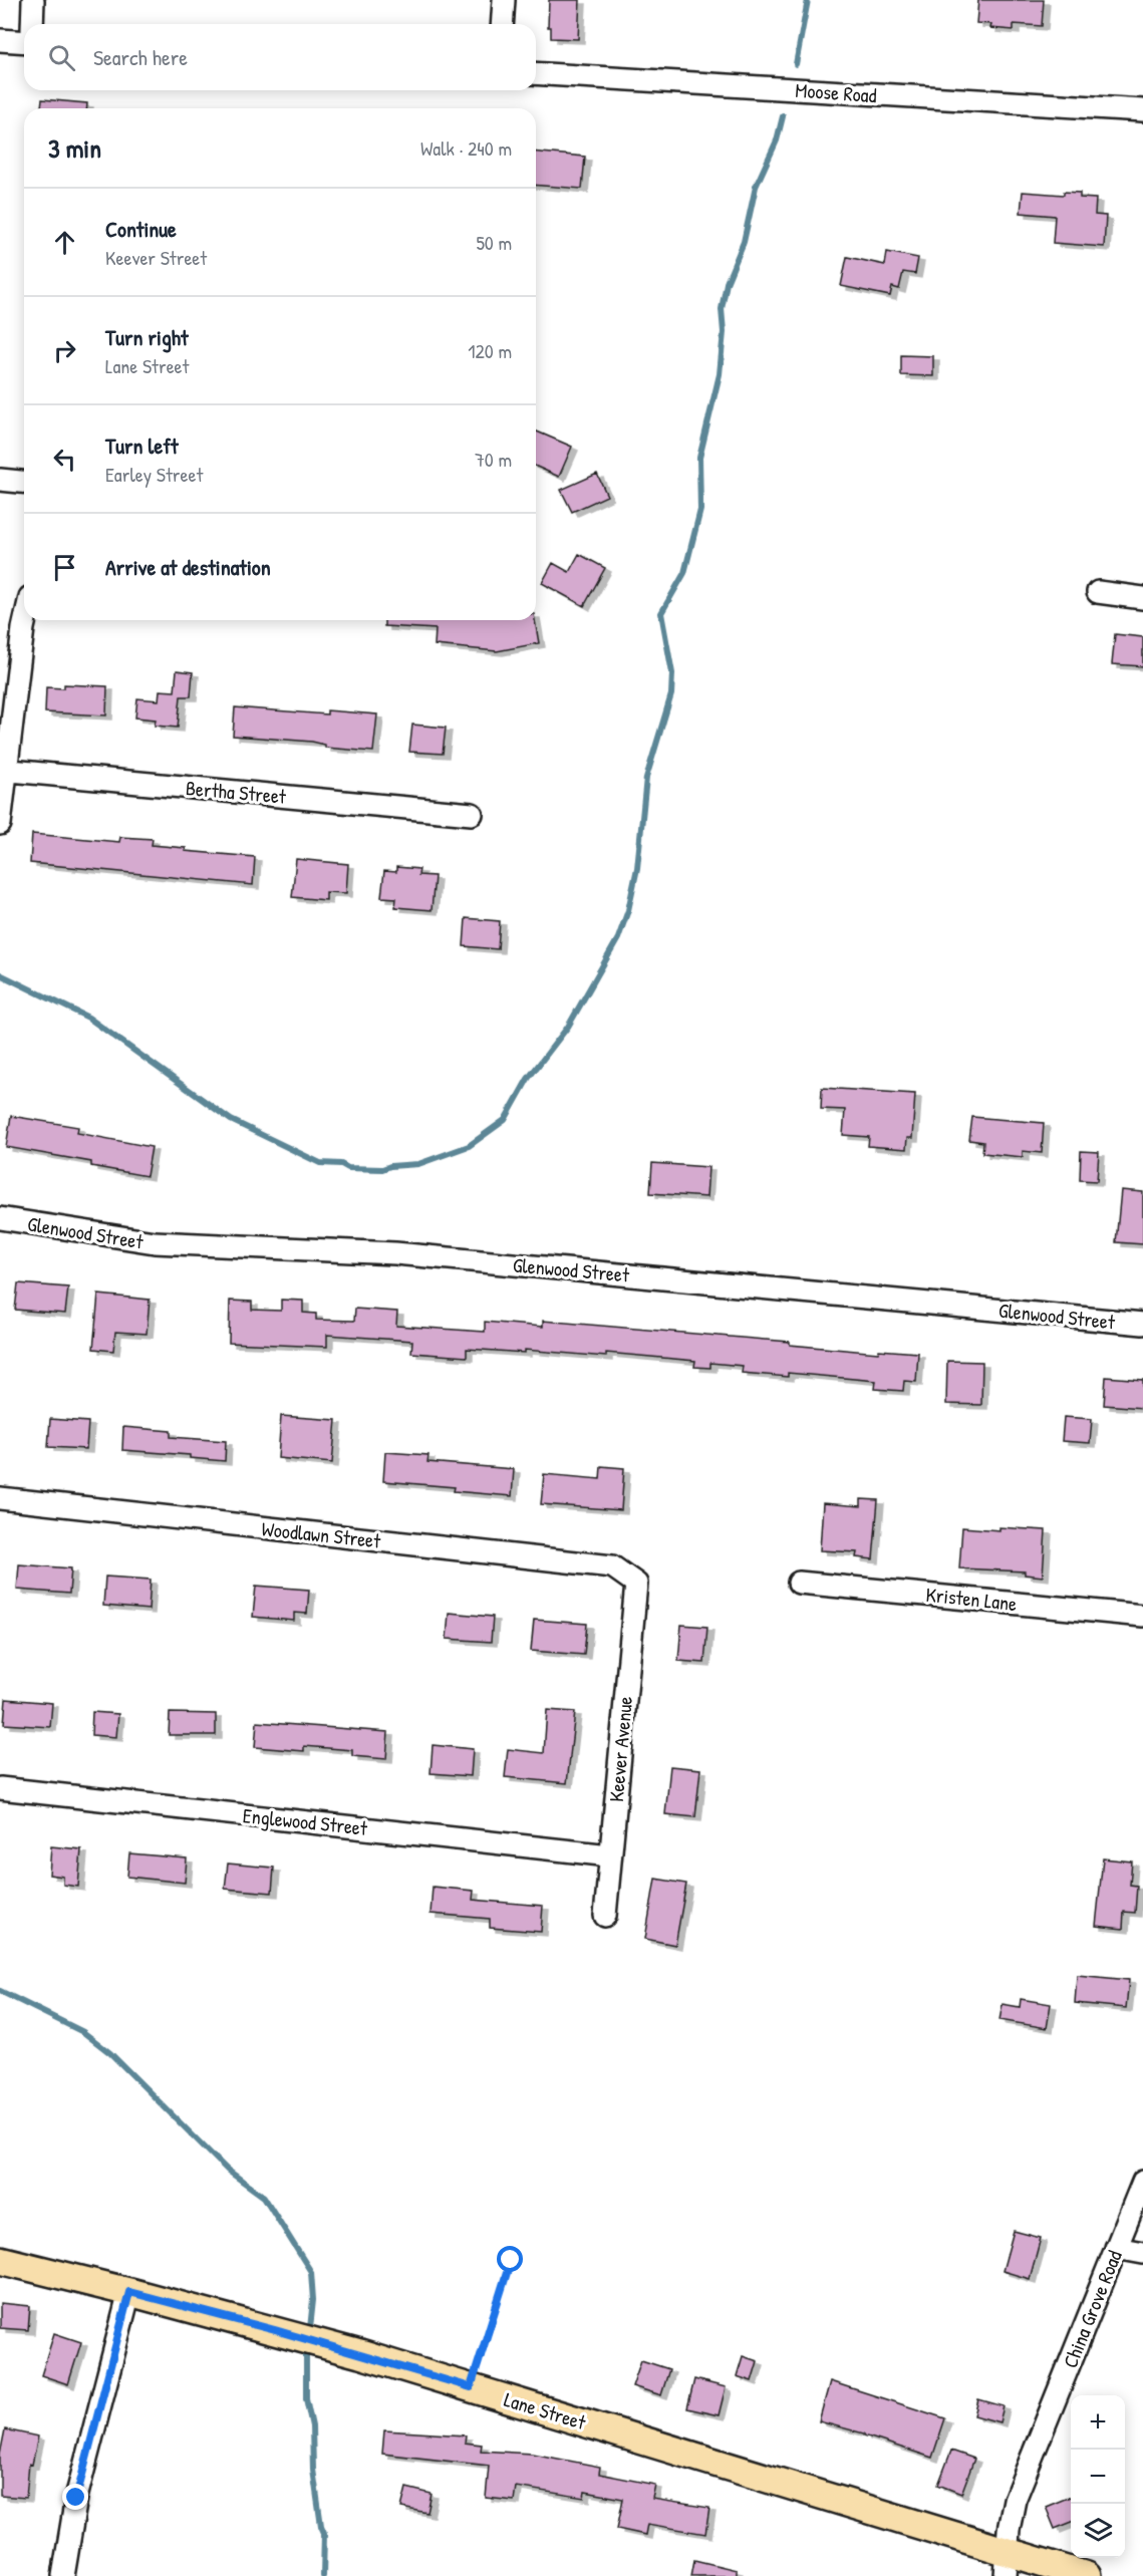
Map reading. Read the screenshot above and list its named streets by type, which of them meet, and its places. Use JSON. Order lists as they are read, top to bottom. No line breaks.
{"streets":{"main road":["Lane Street"],"street":["Moose Road","Bertha Street","Glenwood Street","Woodlawn Street","Kristen Lane","Keever Avenue","Englewood Street","China Grove Road"]},"crossings":[["Woodlawn Street","Keever Avenue"],["Keever Avenue","Englewood Street"],["China Grove Road","Lane Street"]],"page":{"search":"Search here","heading":["3 min","Walk · 240 m"],"list":[["Continue","Keever Street","50 m"],["Turn right","Lane Street","120 m"],["Turn left","Earley Street","70 m"],"Arrive at destination"],"map_buttons":["+","−"]}}
